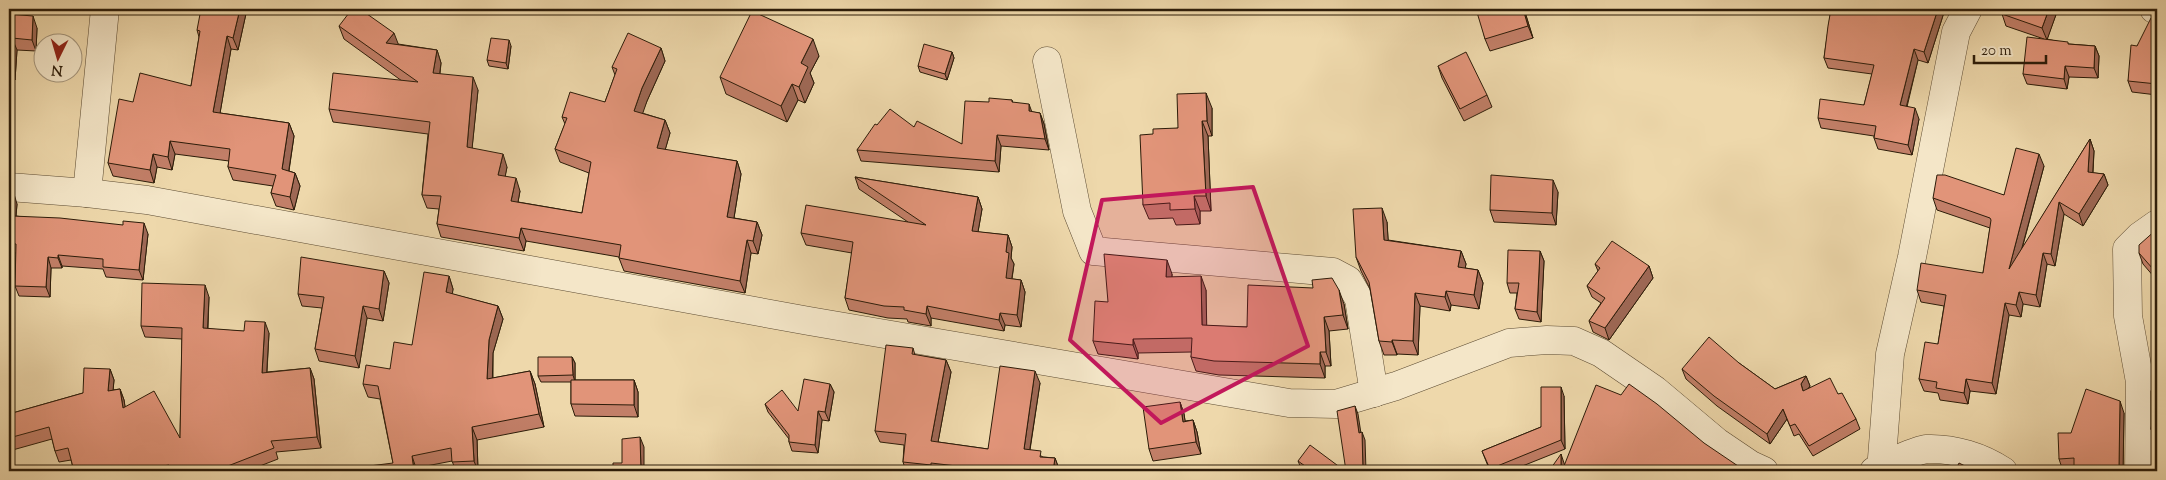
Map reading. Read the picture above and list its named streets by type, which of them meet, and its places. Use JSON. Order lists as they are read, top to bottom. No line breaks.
{"scale_bar":"20 m","north":"bottom"}
